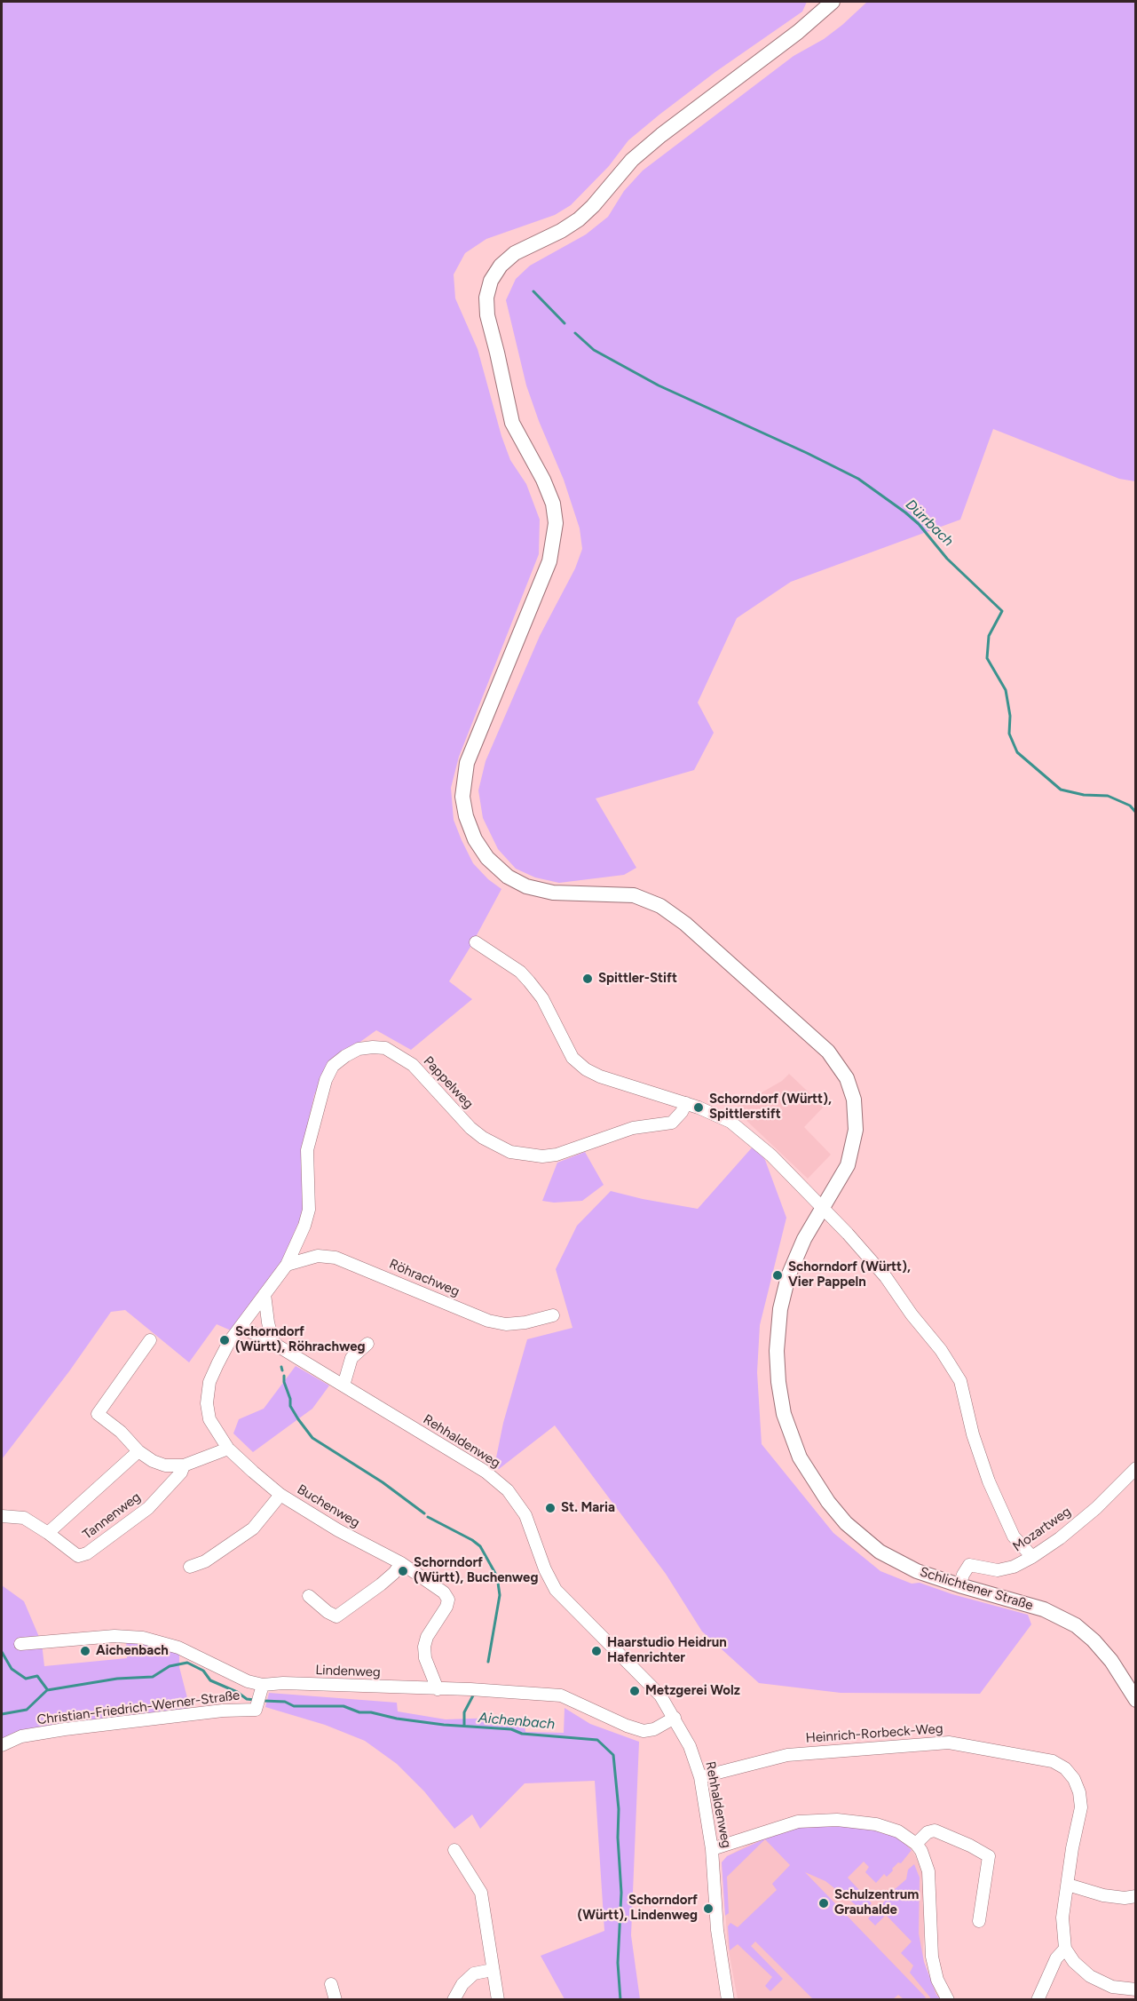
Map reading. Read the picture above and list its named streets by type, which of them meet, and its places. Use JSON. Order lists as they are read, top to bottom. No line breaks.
{"streets":{"main road":["Schlichtener Straße"],"street":["Pappelweg","Röhrachweg","Rehhaldenweg","Buchenweg","Tannenweg","Mozartweg","Lindenweg","Christian-Friedrich-Werner-Straße","Heinrich-Rorbeck-Weg"]},"crossings":[["Pappelweg","Röhrachweg"],["Pappelweg","Rehhaldenweg"],["Pappelweg","Buchenweg"],["Rehhaldenweg","Buchenweg"],["Rehhaldenweg","Lindenweg"],["Rehhaldenweg","Heinrich-Rorbeck-Weg"],["Buchenweg","Lindenweg"],["Mozartweg","Schlichtener Straße"],["Lindenweg","Christian-Friedrich-Werner-Straße"]],"water":["Dürrbach","Aichenbach"],"places":["Spittler-Stift","Schorndorf (Württ), Spittlerstift","Schorndorf (Württ), Vier Pappeln","Schorndorf (Württ), Röhrachweg","St. Maria","Schorndorf (Württ), Buchenweg","Aichenbach","Haarstudio Heidrun Hafenrichter","Metzgerei Wolz","Schulzentrum Grauhalde","Schorndorf (Württ), Lindenweg"]}
